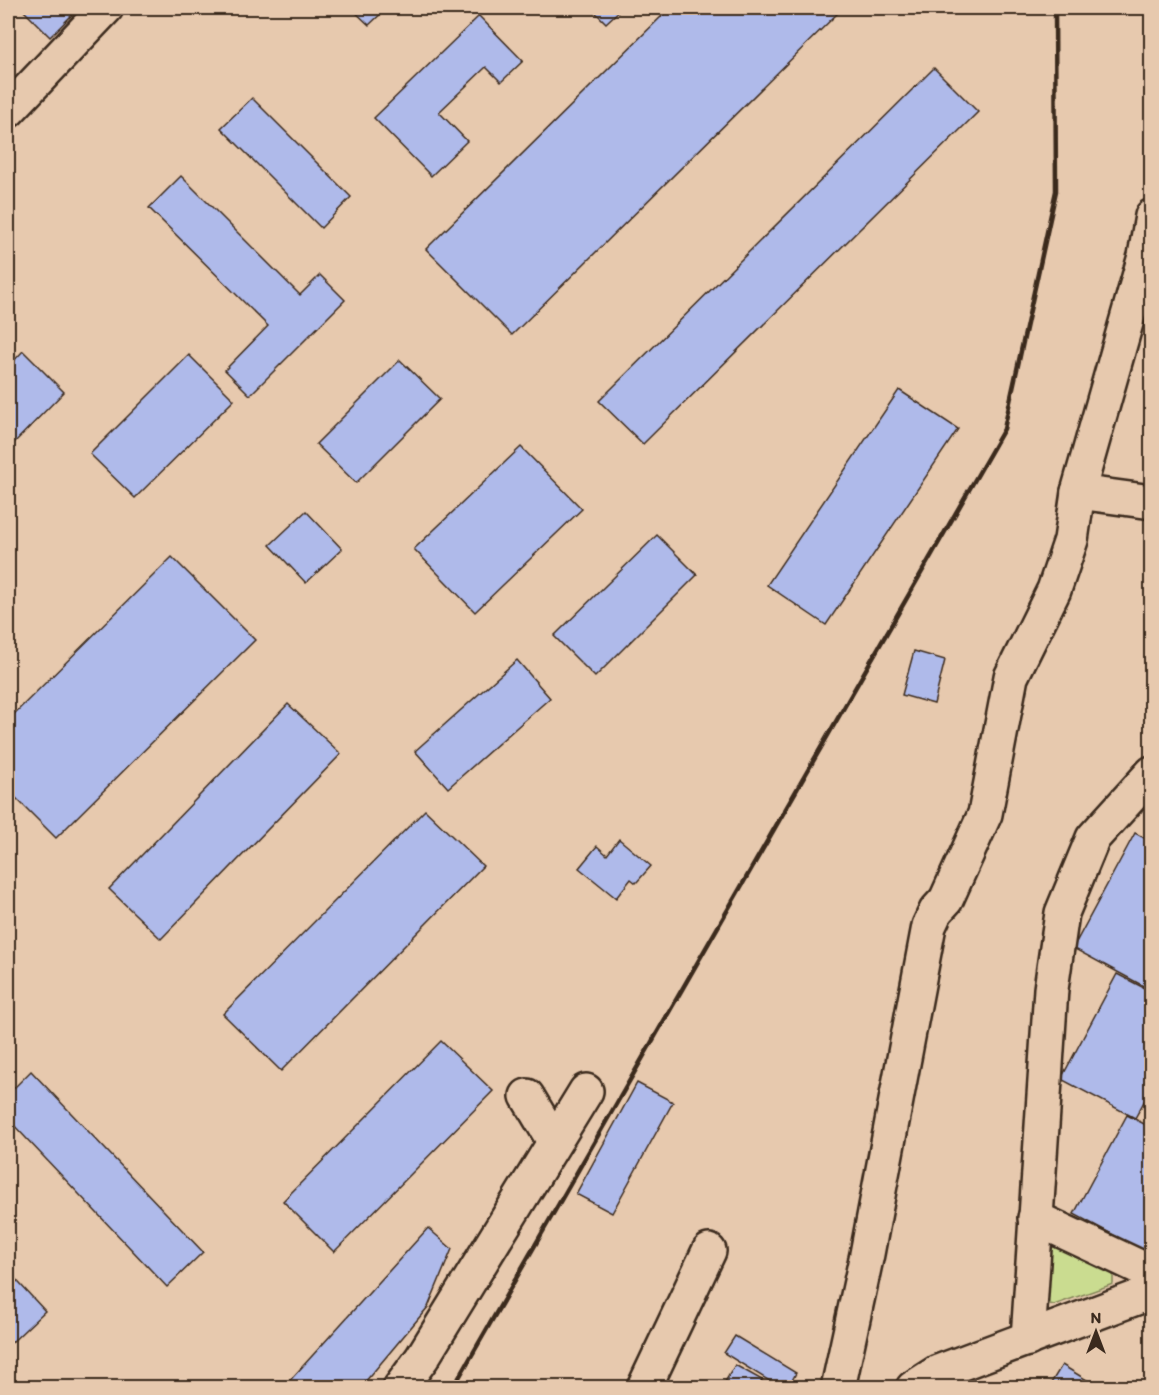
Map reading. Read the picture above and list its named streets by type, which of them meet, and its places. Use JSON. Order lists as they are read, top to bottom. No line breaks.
{"north":"top"}
